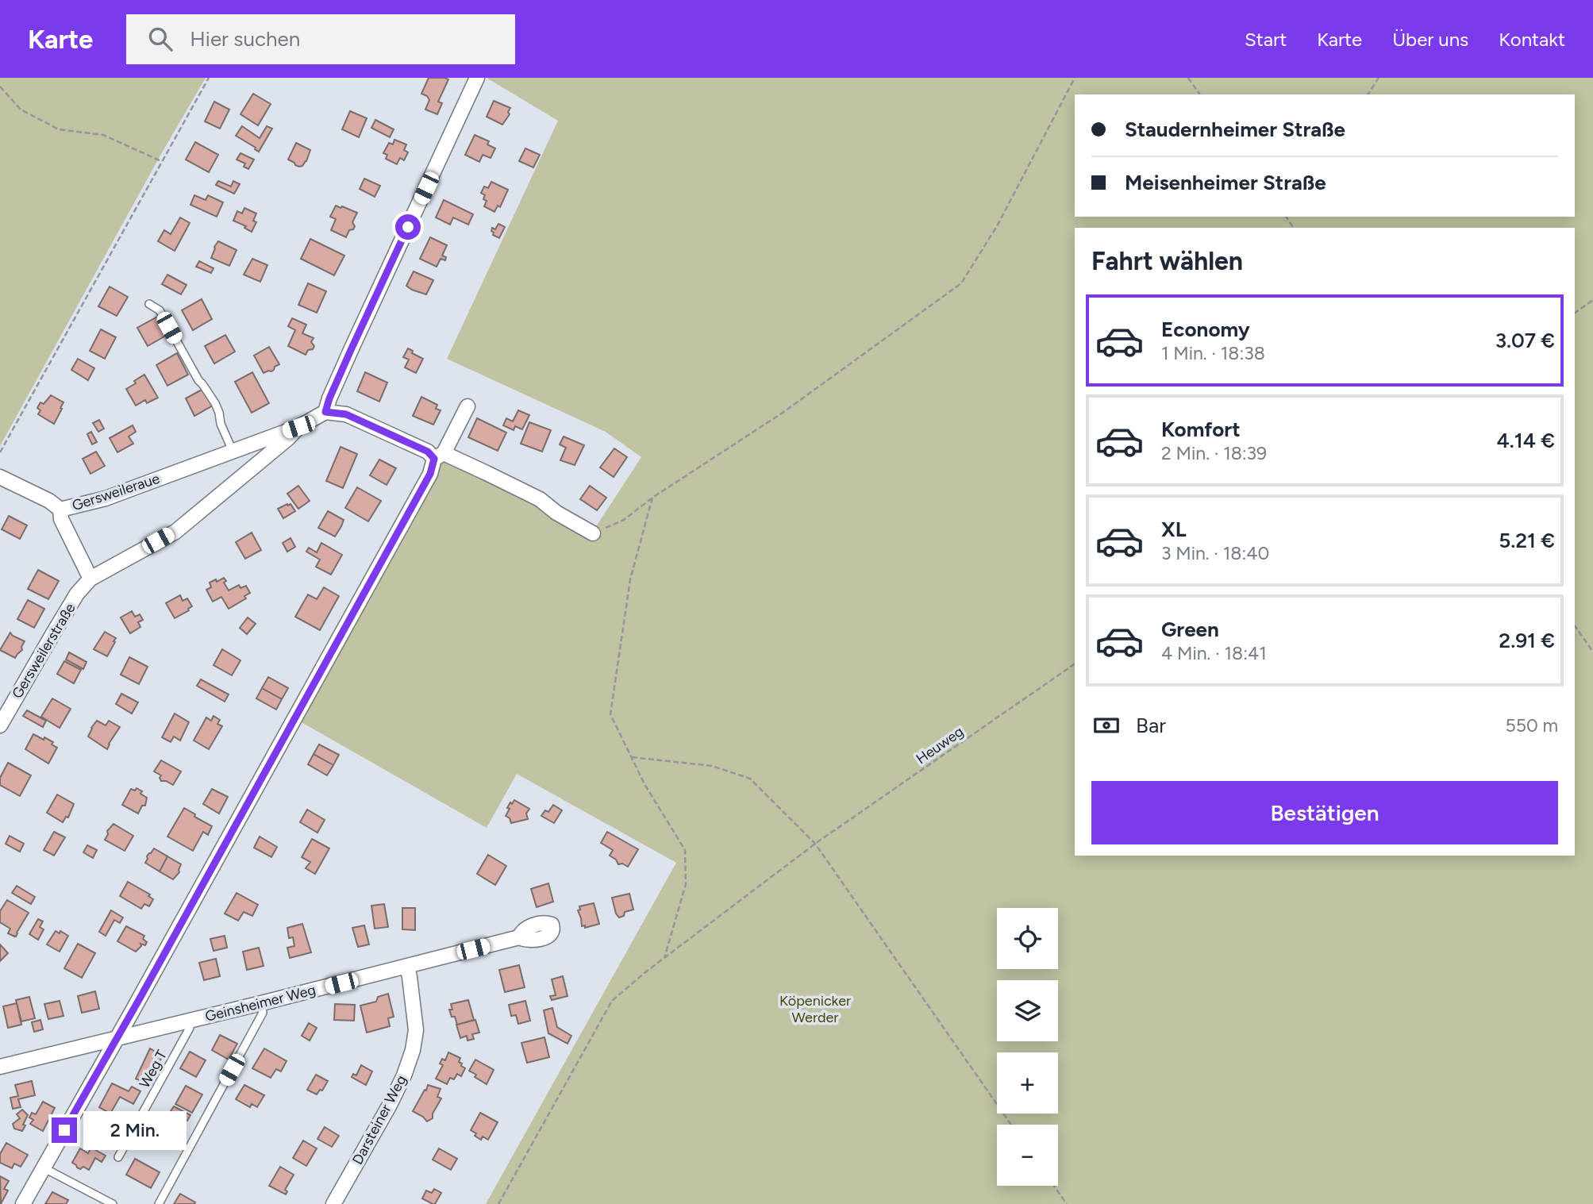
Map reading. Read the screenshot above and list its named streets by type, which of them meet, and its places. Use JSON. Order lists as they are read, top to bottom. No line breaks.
{"streets":{"street":["Gersweileraue","Gersweilerstraße","Geinsheimer Weg","Darsteiner Weg"],"lane":["Weg T"],"path":["Heuweg"]},"crossings":[["Gersweileraue","Gersweilerstraße"],["Geinsheimer Weg","Weg T"],["Geinsheimer Weg","Darsteiner Weg"]],"parks":["Köpenicker Werder"],"page":{"header":"Karte","search":"Hier suchen","nav":["Start","Karte","Über uns","Kontakt"],"banner":["Staudernheimer Straße","Meisenheimer Straße"],"heading":"Fahrt wählen","list":[{"name":"Economy","note":"1 Min. · 18:38","value":"3.07 €"},{"name":"Komfort","note":"2 Min. · 18:39","value":"4.14 €"},{"name":"XL","note":"3 Min. · 18:40","value":"5.21 €"},{"name":"Green","note":"4 Min. · 18:41","value":"2.91 €"}],"pay":["Bar","550 m"],"buttons":"Bestätigen","map_buttons":["+","−"],"bubble":"2 Min."}}
